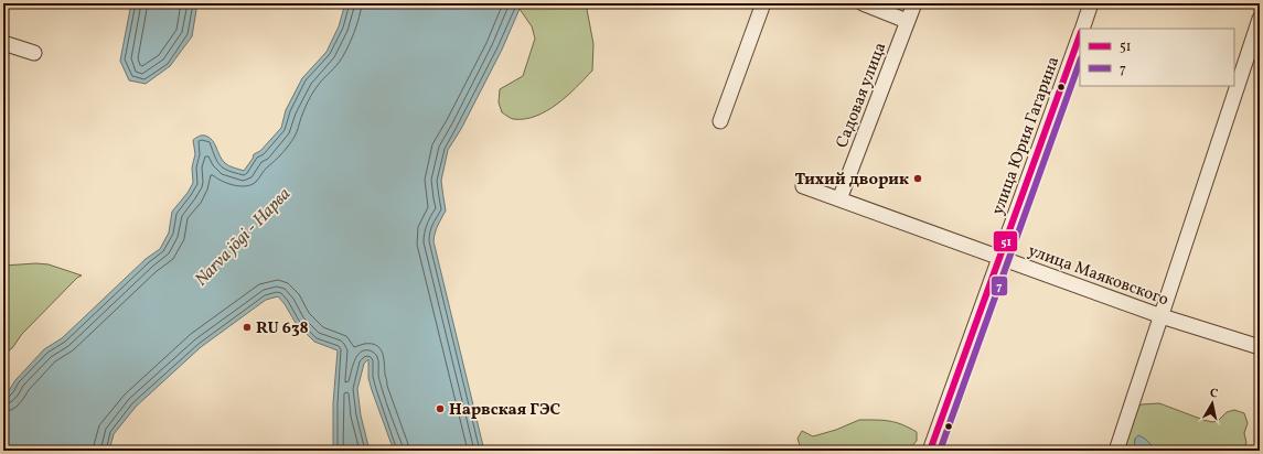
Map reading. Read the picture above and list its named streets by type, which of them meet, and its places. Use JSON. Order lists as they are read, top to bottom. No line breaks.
{"streets":{"street":["Садовая улица","улица Юрия Гагарина","улица Маяковского"]},"crossings":[["Садовая улица","улица Маяковского"],["улица Юрия Гагарина","улица Маяковского"]],"water":["Narva jõgi - Нарва"],"places":["Тихий дворик","RU 638","Нарвская ГЭС"],"lines":["transit line 51","transit line 7"],"legend":["51","7"],"north":"top"}
